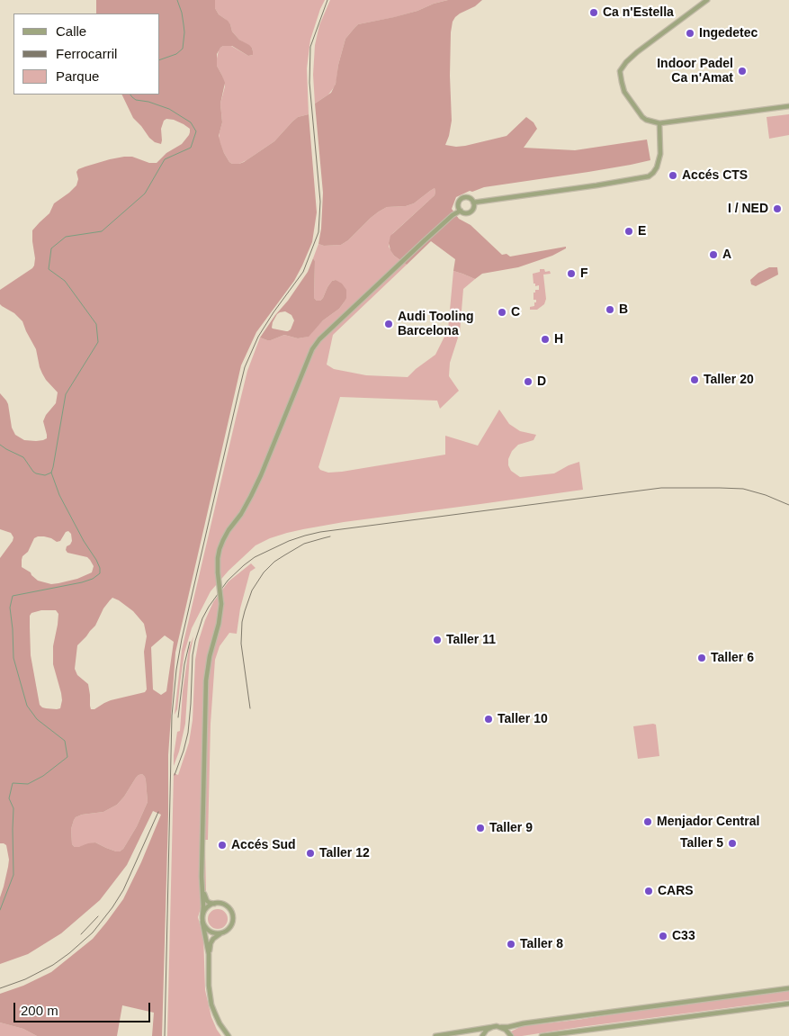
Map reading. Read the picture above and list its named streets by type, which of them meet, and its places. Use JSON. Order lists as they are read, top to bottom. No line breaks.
{"places":["Ca n'Estella","Ingedetec","Indoor Padel Ca n'Amat","Accés CTS","I / NED","E","A","F","B","C","Audi Tooling Barcelona","H","Taller 20","D","Taller 11","Taller 6","Taller 10","Menjador Central","Taller 9","Taller 5","Accés Sud","Taller 12","CARS","C33","Taller 8"],"legend":["Calle","Ferrocarril","Parque"],"scale_bar":"200 m"}
